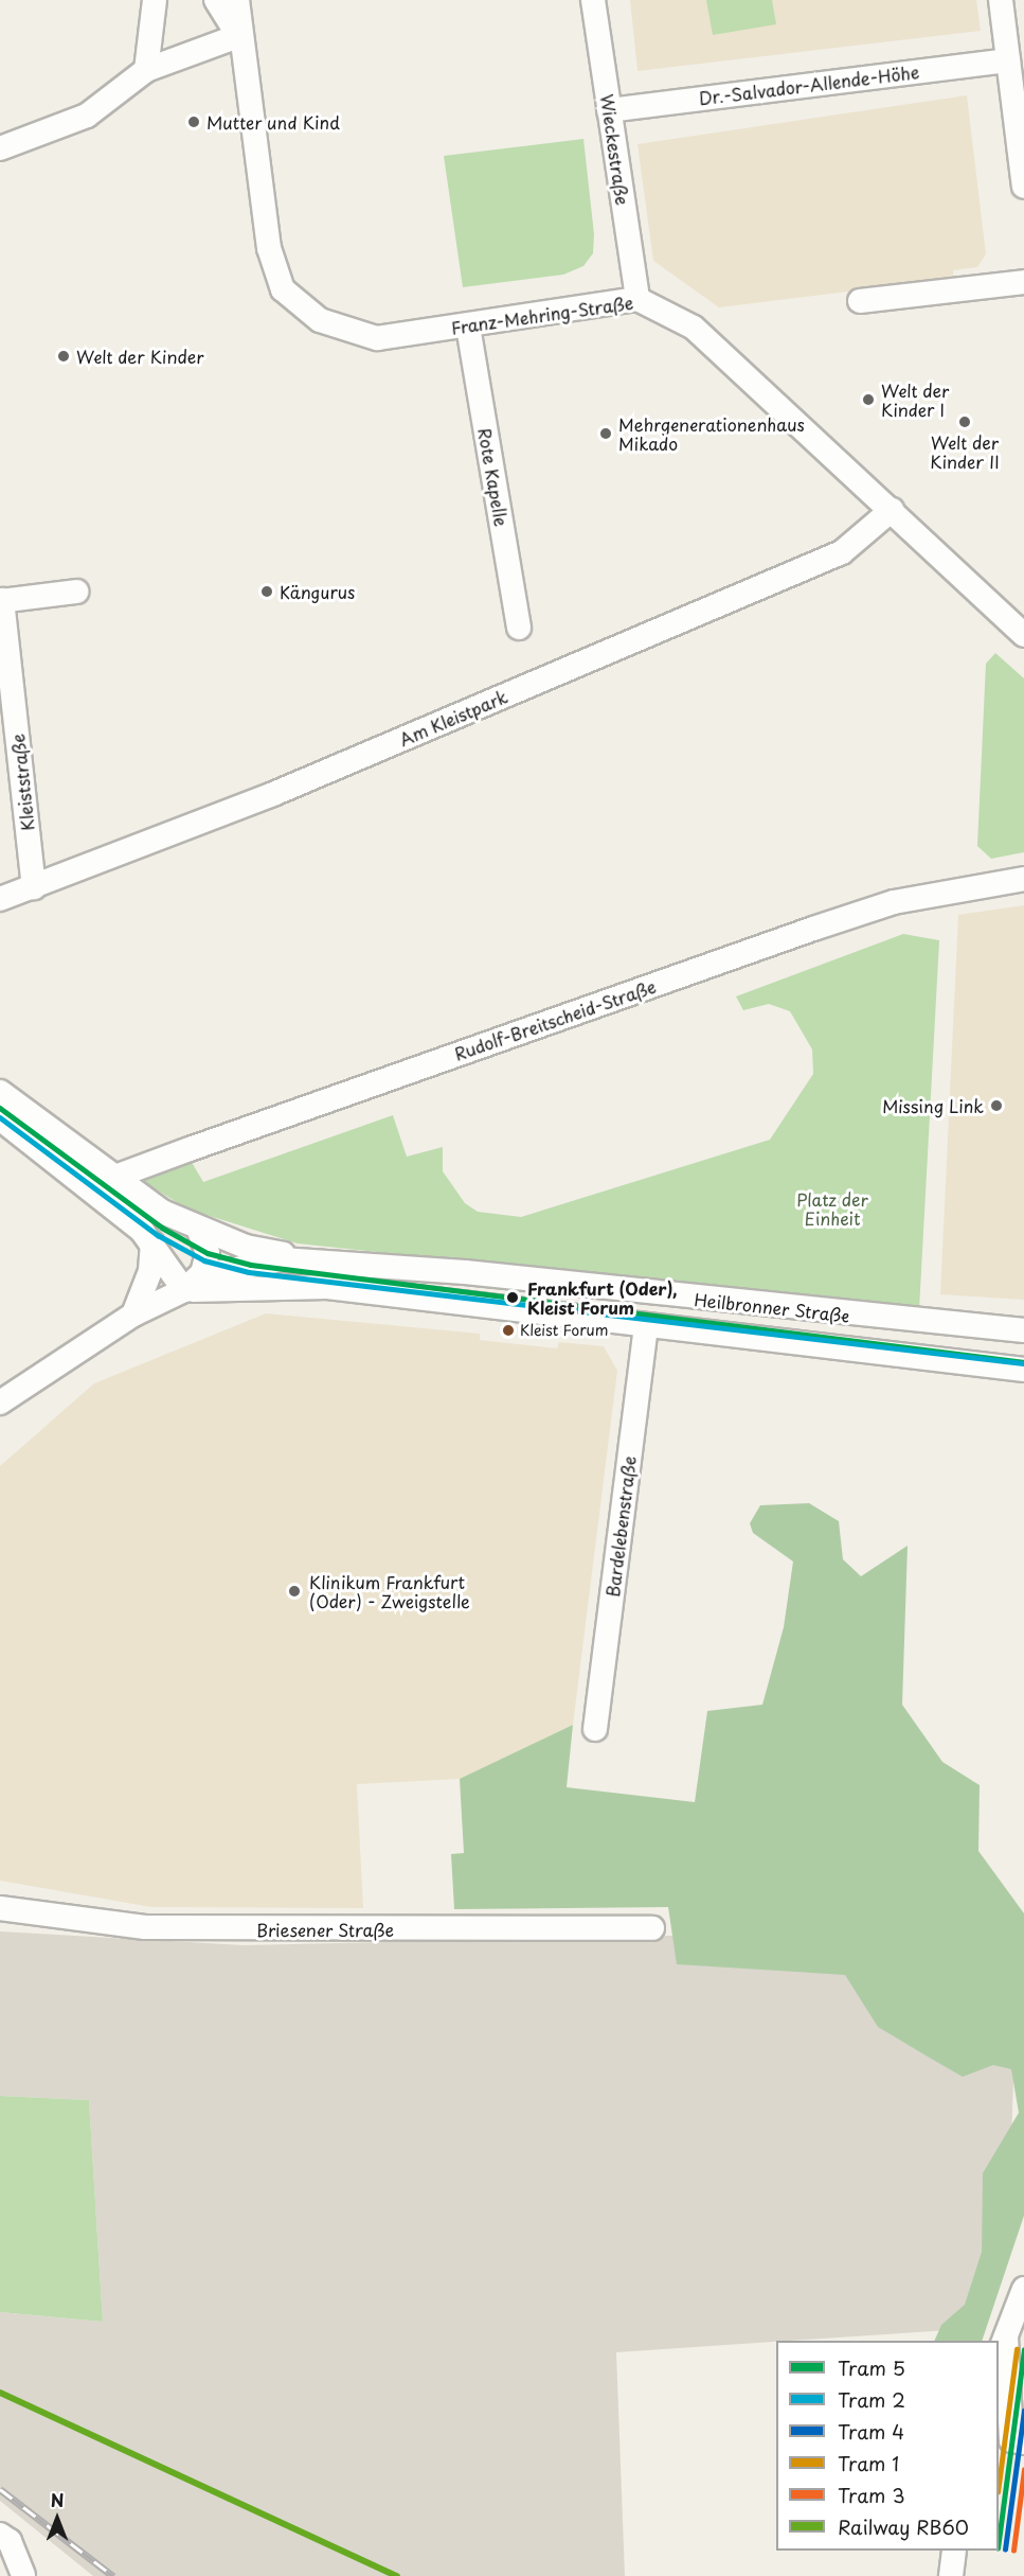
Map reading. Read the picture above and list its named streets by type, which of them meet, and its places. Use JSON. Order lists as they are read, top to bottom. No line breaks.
{"streets":{"street":["Dr.-Salvador-Allende-Höhe","Wieckestraße","Franz-Mehring-Straße","Rote Kapelle","Am Kleistpark","Kleiststraße","Rudolf-Breitscheid-Straße","Heilbronner Straße","Bardelebenstraße","Briesener Straße"]},"crossings":[["Dr.-Salvador-Allende-Höhe","Wieckestraße"],["Wieckestraße","Franz-Mehring-Straße"],["Franz-Mehring-Straße","Rote Kapelle"],["Franz-Mehring-Straße","Am Kleistpark"],["Am Kleistpark","Kleiststraße"],["Heilbronner Straße","Bardelebenstraße"]],"parks":["Platz der Einheit"],"places":["Mutter und Kind","Welt der Kinder","Welt der Kinder I","Welt der Kinder II","Mehrgenerationenhaus Mikado","Kängurus","Missing Link","Frankfurt (Oder), Kleist Forum","Kleist Forum","Klinikum Frankfurt (Oder) - Zweigstelle"],"lines":["tram line 5","tram line 2","tram line 1","rail line RB60","tram line 4","tram line 3"],"legend":["Tram 5","Tram 2","Tram 4","Tram 1","Tram 3","Railway RB60"],"north":"top"}
